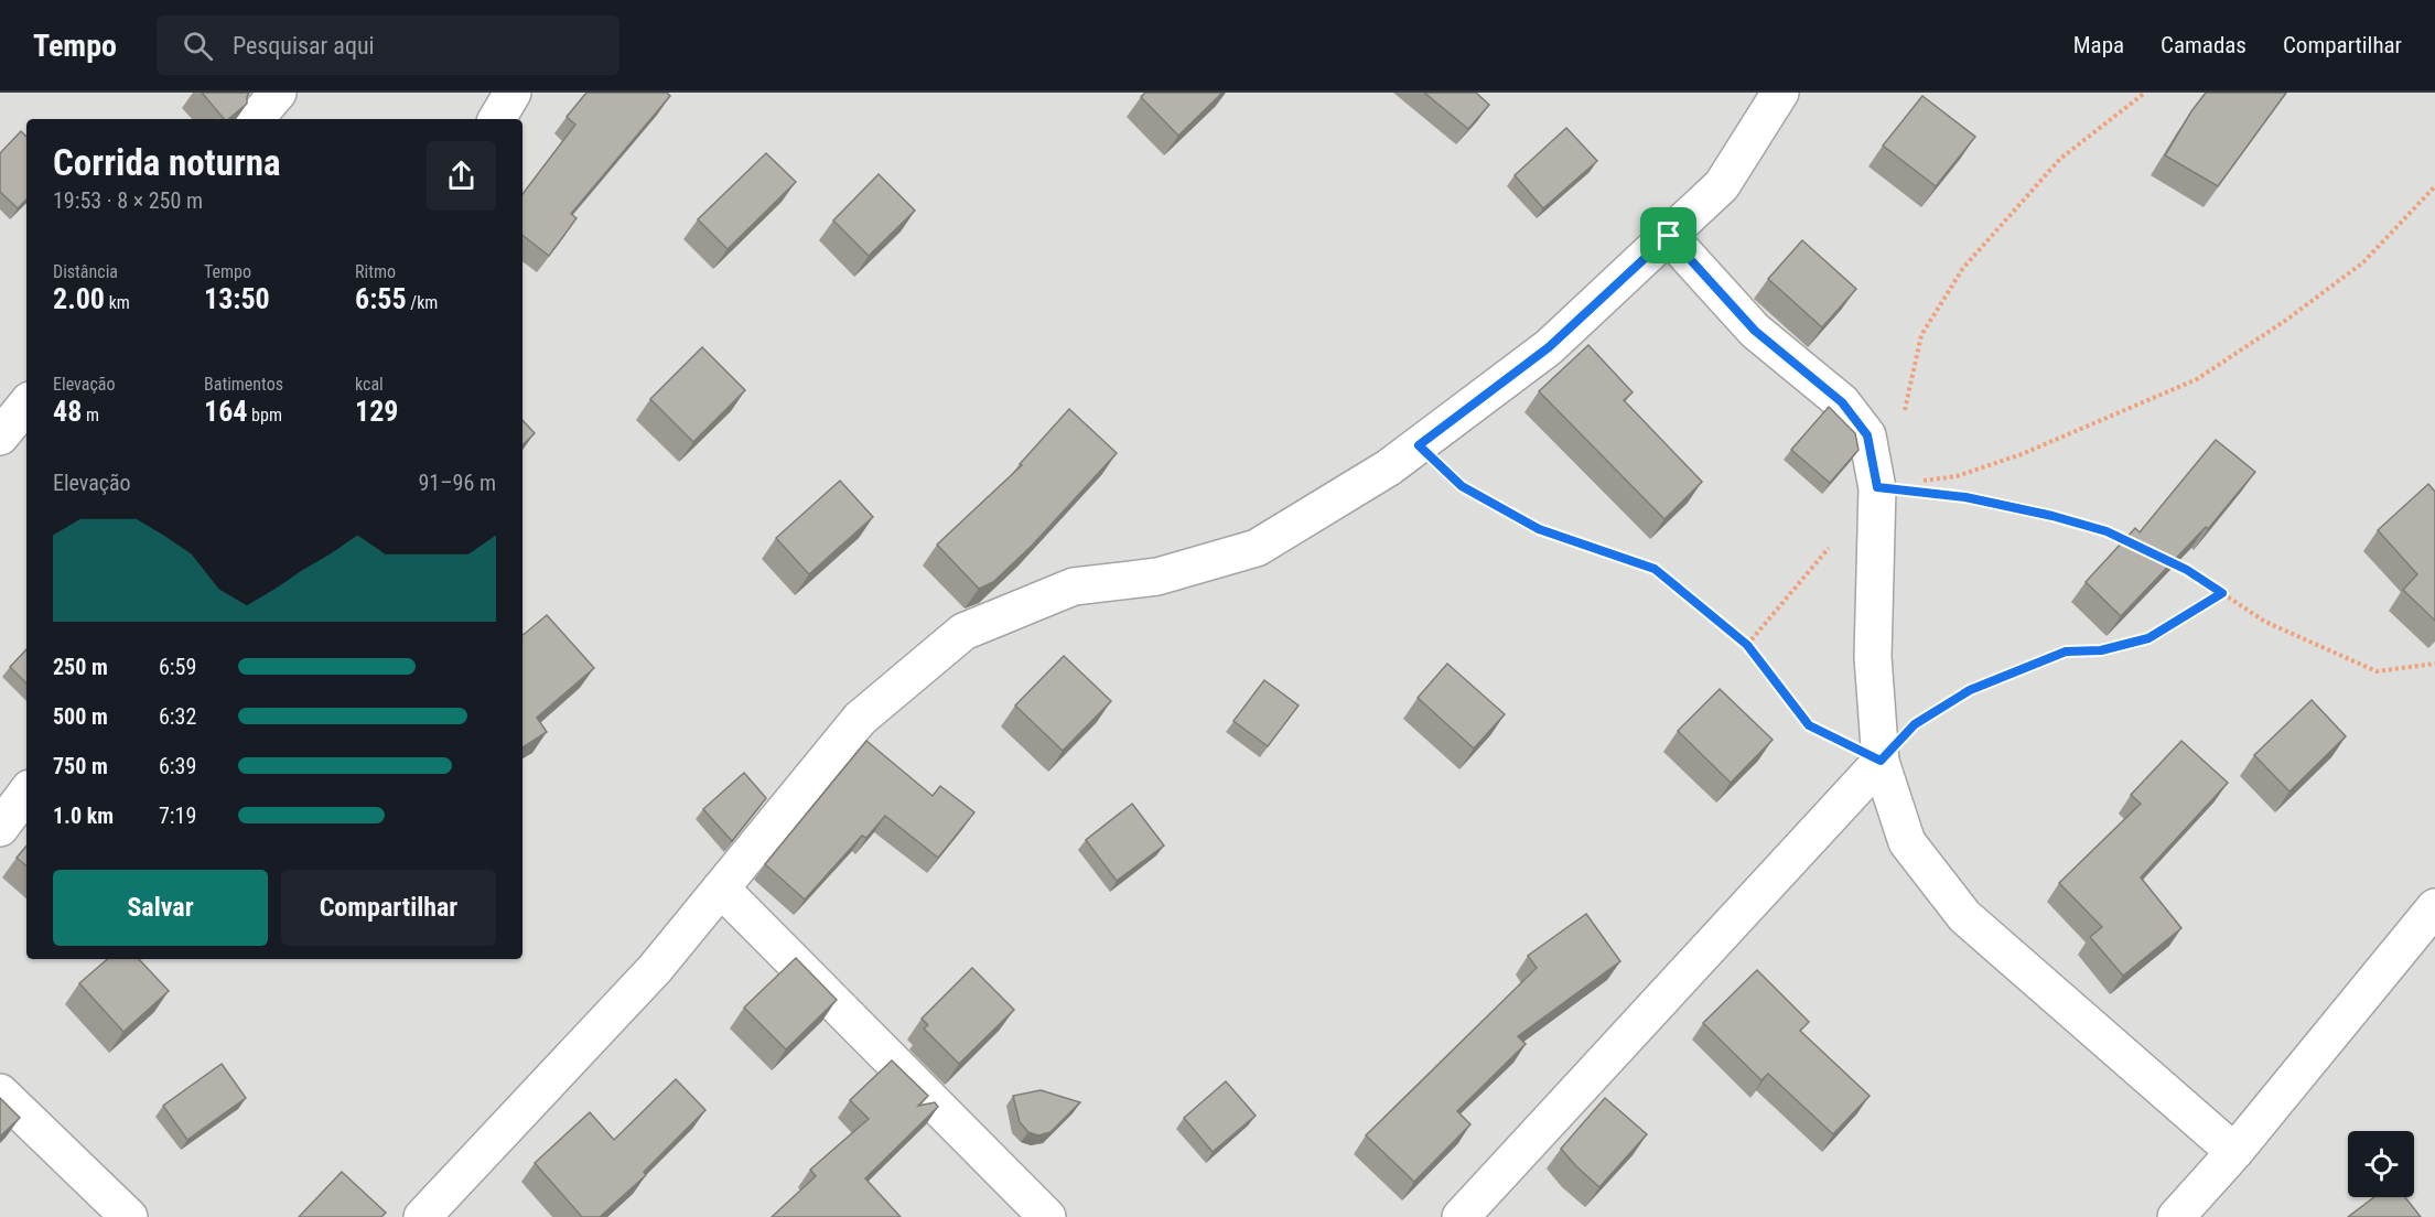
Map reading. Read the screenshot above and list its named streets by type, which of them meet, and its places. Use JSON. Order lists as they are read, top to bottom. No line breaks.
{"page":{"header":"Tempo","search":"Pesquisar aqui","nav":["Mapa","Camadas","Compartilhar"],"heading":["Corrida noturna","19:53 · 8 × 250 m"],"stats":[["Distância","2.00 km"],["Tempo","13:50"],["Ritmo","6:55 /km"],["Elevação","48 m"],["Batimentos","164 bpm"],["kcal","129"]],"chart":["Elevação","91–96 m"],"list":[{"name":"250 m","note":"6:59"},{"name":"500 m","note":"6:32"},{"name":"750 m","note":"6:39"},{"name":"1.0 km","note":"7:19"}],"buttons":["Salvar","Compartilhar"]}}
